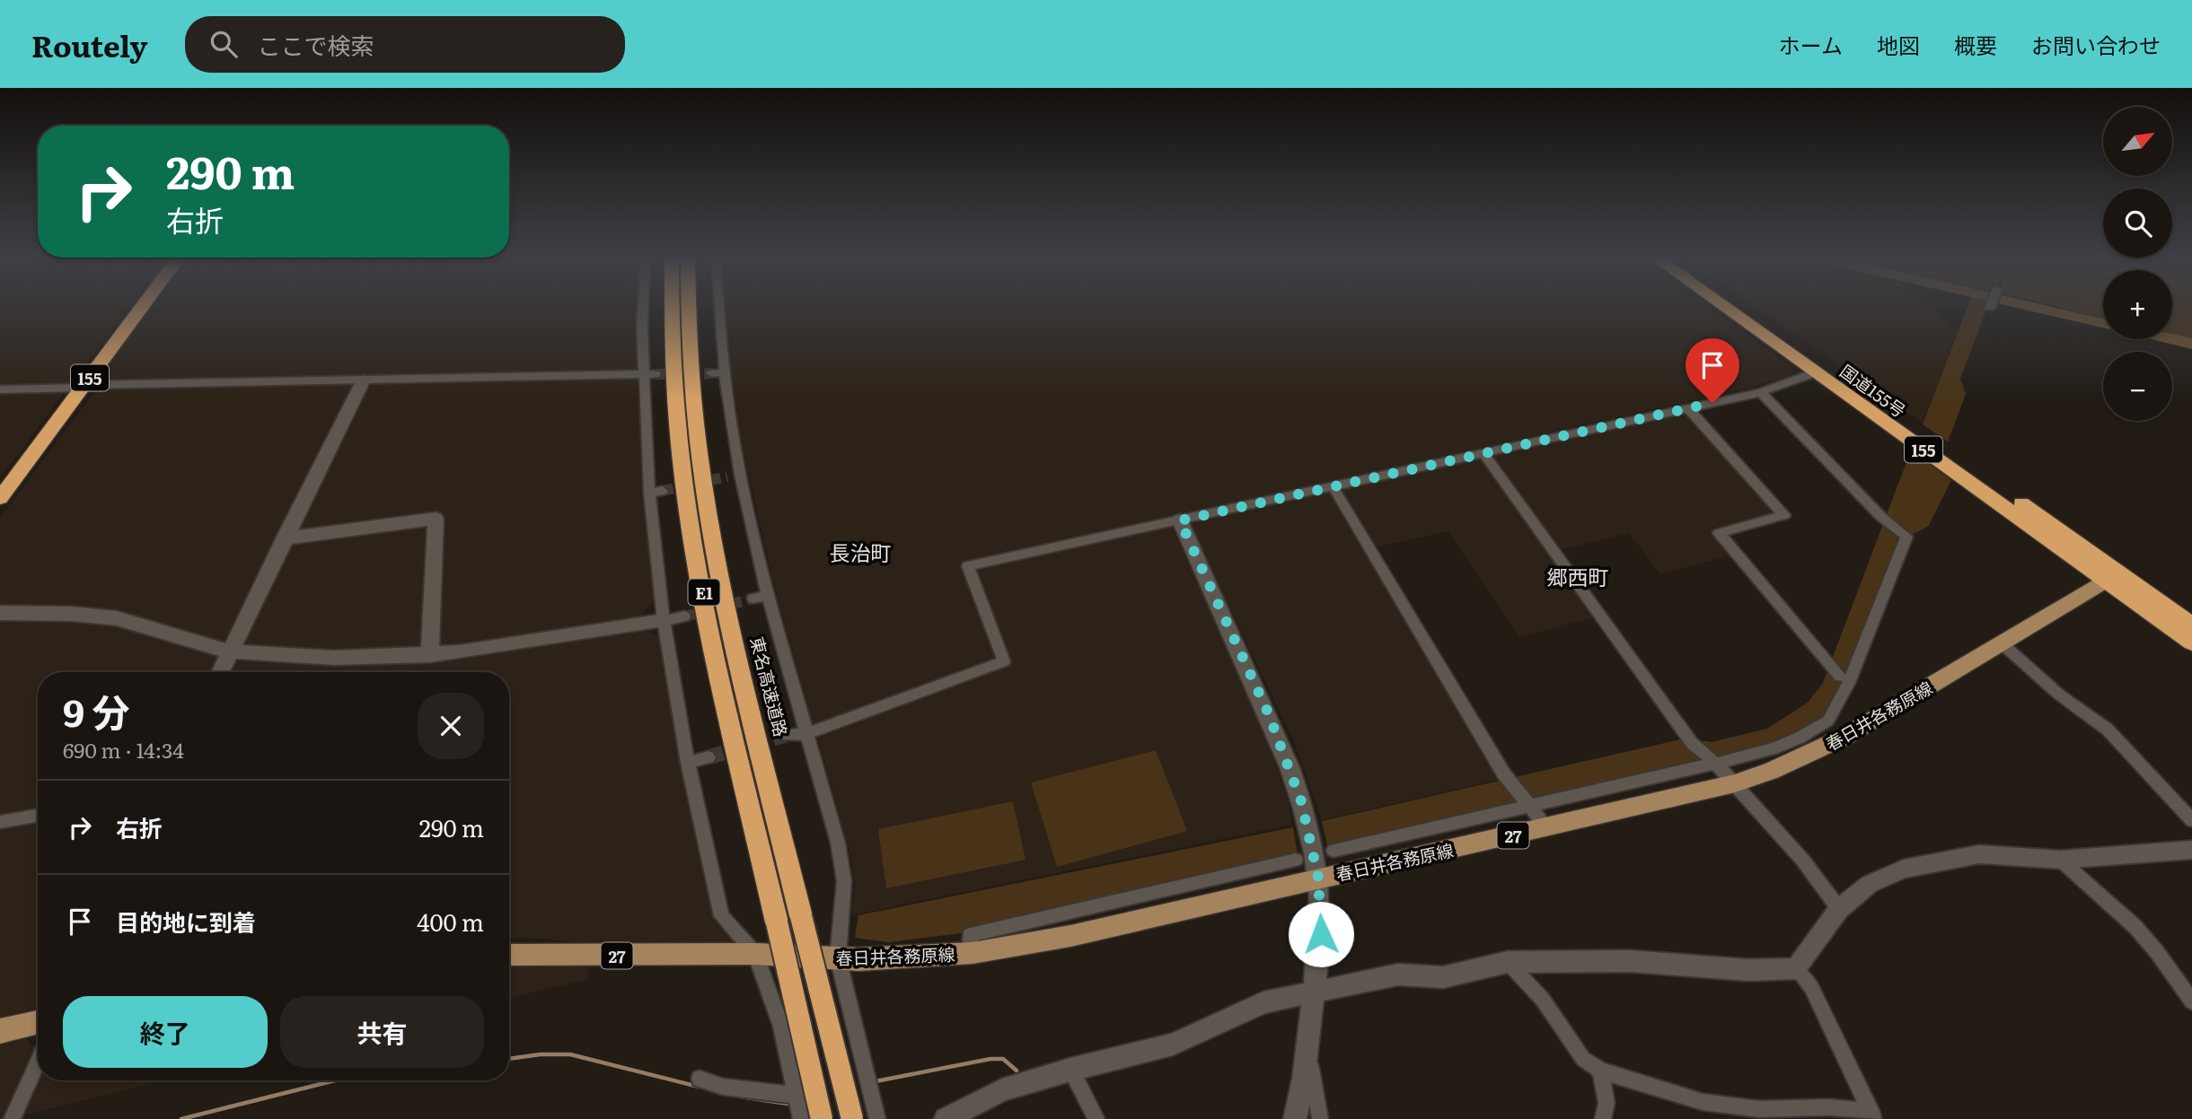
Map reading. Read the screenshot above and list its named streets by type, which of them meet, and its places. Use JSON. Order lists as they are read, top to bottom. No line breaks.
{"streets":{"highway":["155","国道155号","E1","東名高速道路"],"main road":["春日井各務原線","27"]},"crossings":[["国道155号","春日井各務原線"]],"districts":["長治町","郷西町"],"north":"top right","page":{"header":"Routely","search":"ここで検索","nav":["ホーム","地図","概要","お問い合わせ"],"map_buttons":["+","−"],"turn":["290 m","右折"],"heading":["9 分","690 m · 14:34"],"list":[{"name":"右折","value":"290 m"},{"name":"目的地に到着","value":"400 m"}],"buttons":["終了","共有"]}}
